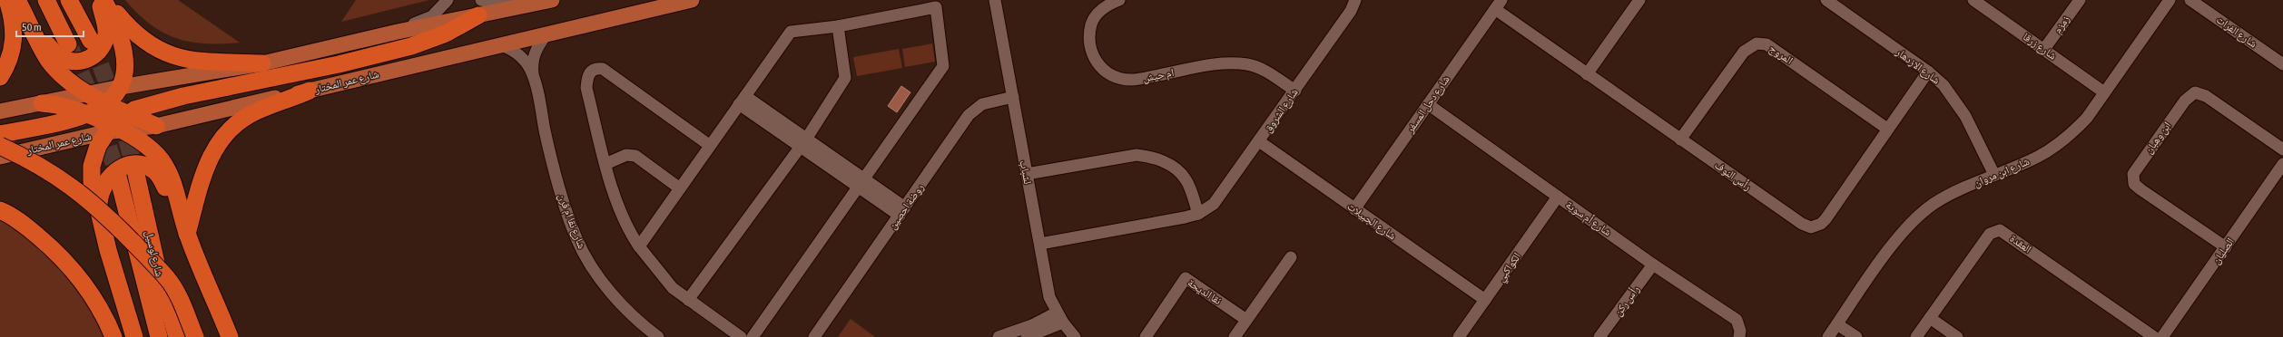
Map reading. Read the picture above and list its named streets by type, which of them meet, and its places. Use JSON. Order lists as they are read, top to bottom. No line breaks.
{"streets":{"highway":["شارع لوسيل"],"main road":["شارع عمر المختار"],"street":["زمزم","شارع الفرات","شارع زرقا","المروج","شارع الازدهار","ام حيش","شارع دحل المسفر","شارع الشروق","ابن وهبان","لشباب","شارع ابن مروان","رأس النوف","روضة احصين","شارع أم سوية","شارع نقا ام قرن","شارع الجبيلات","العقدة","الصليان","الكواكبي","نقا الديحة","رأس ركن"]},"crossings":[["زمزم","شارع زرقا"],["شارع زرقا","شارع ابن مروان"],["المروج","رأس النوف"],["شارع الازدهار","شارع ابن مروان"],["شارع الازدهار","رأس النوف"],["ام حيش","شارع الشروق"],["شارع عمر المختار","شارع نقا ام قرن"],["شارع دحل المسفر","رأس النوف"],["شارع دحل المسفر","شارع أم سوية"],["شارع دحل المسفر","شارع الجبيلات"],["شارع الشروق","لشباب"],["شارع الشروق","شارع الجبيلات"],["ابن وهبان","الصليان"],["لشباب","روضة احصين"],["شارع أم سوية","الكواكبي"],["شارع أم سوية","رأس ركن"],["شارع الجبيلات","الكواكبي"]],"scale_bar":"50 m"}
